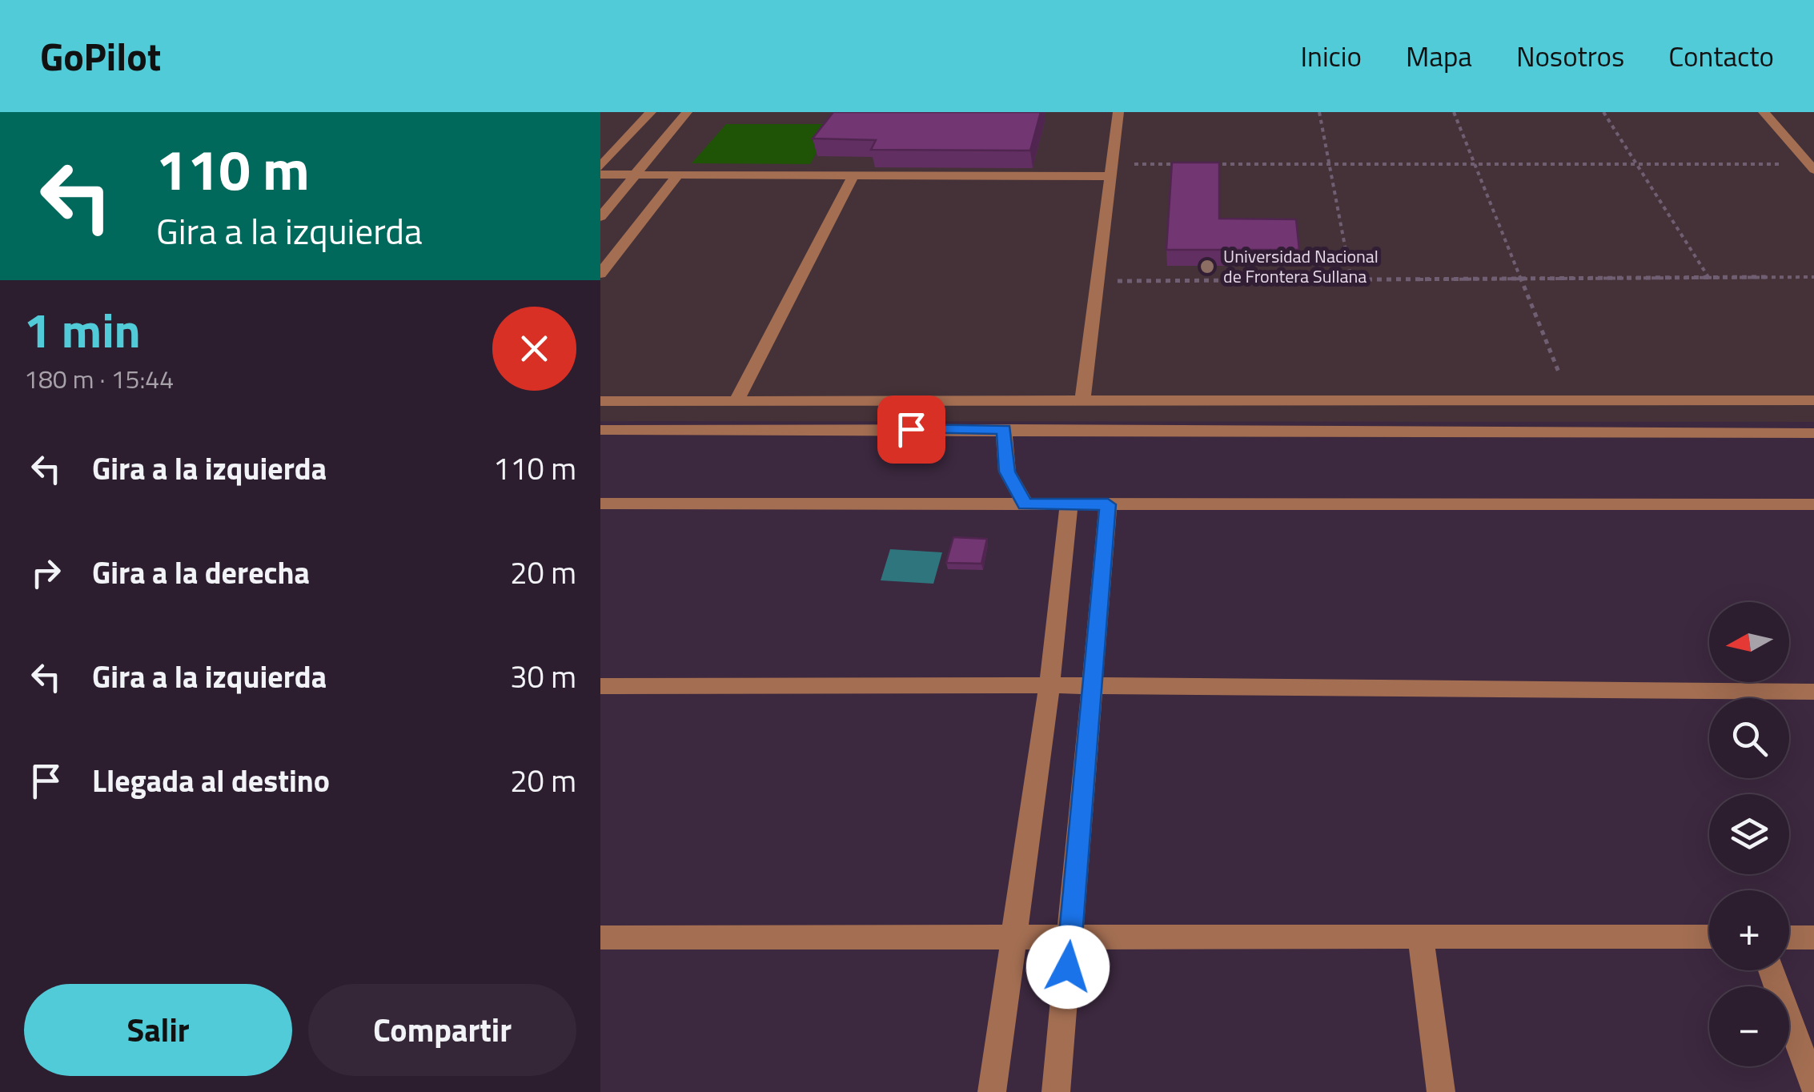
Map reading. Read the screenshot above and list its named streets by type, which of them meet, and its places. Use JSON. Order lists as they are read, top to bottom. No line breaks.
{"places":["Universidad Nacional de Frontera Sullana"],"north":"left","page":{"header":"GoPilot","nav":["Inicio","Mapa","Nosotros","Contacto"],"turn":["110 m","Gira a la izquierda"],"heading":["1 min","180 m · 15:44"],"list":[{"name":"Gira a la izquierda","value":"110 m"},{"name":"Gira a la derecha","value":"20 m"},{"name":"Gira a la izquierda","value":"30 m"},{"name":"Llegada al destino","value":"20 m"}],"map_buttons":["+","−"],"buttons":["Salir","Compartir"]}}
